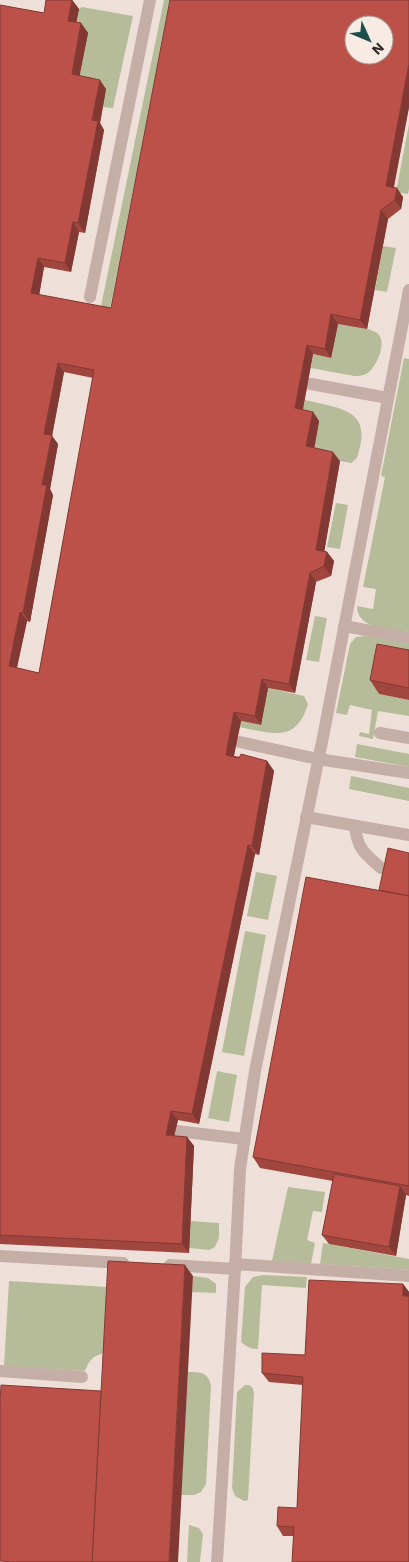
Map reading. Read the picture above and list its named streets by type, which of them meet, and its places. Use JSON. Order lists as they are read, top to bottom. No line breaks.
{"north":"bottom right"}
